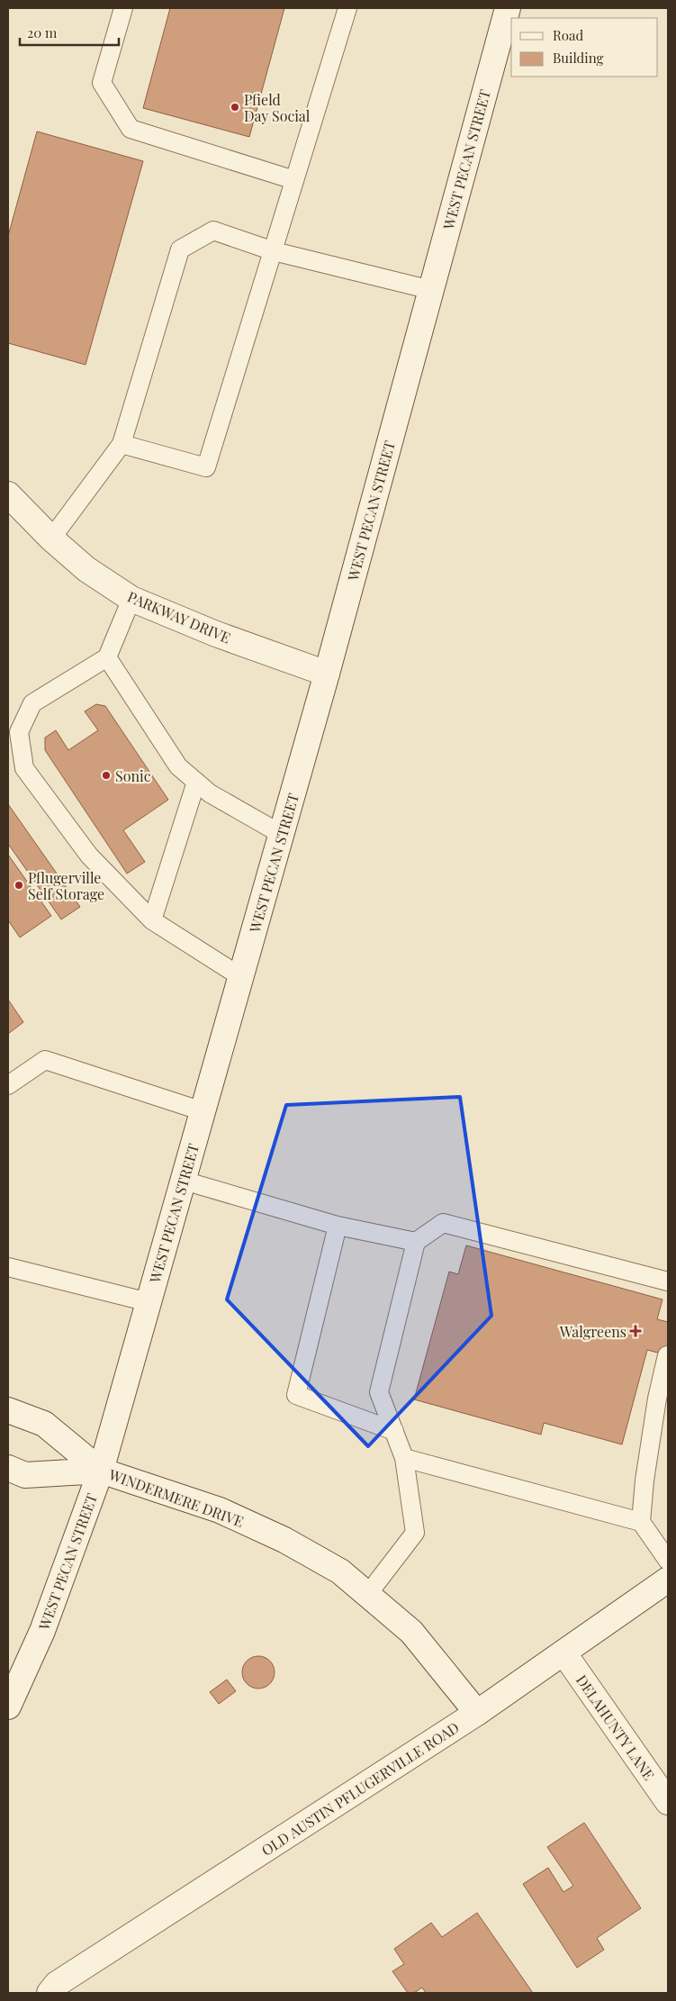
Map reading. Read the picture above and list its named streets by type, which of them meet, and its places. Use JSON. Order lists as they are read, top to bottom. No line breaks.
{"streets":{"street":["WEST PECAN STREET","PARKWAY DRIVE","WINDERMERE DRIVE","DELAHUNTY LANE","OLD AUSTIN PFLUGERVILLE ROAD"]},"crossings":[["WEST PECAN STREET","PARKWAY DRIVE"],["WEST PECAN STREET","WINDERMERE DRIVE"],["WINDERMERE DRIVE","OLD AUSTIN PFLUGERVILLE ROAD"],["DELAHUNTY LANE","OLD AUSTIN PFLUGERVILLE ROAD"]],"places":{"other":["Pfield Day Social","Sonic","Pflugerville Self Storage"],"health":["Walgreens"]},"legend":["Road","Building"],"scale_bar":"20 m"}
